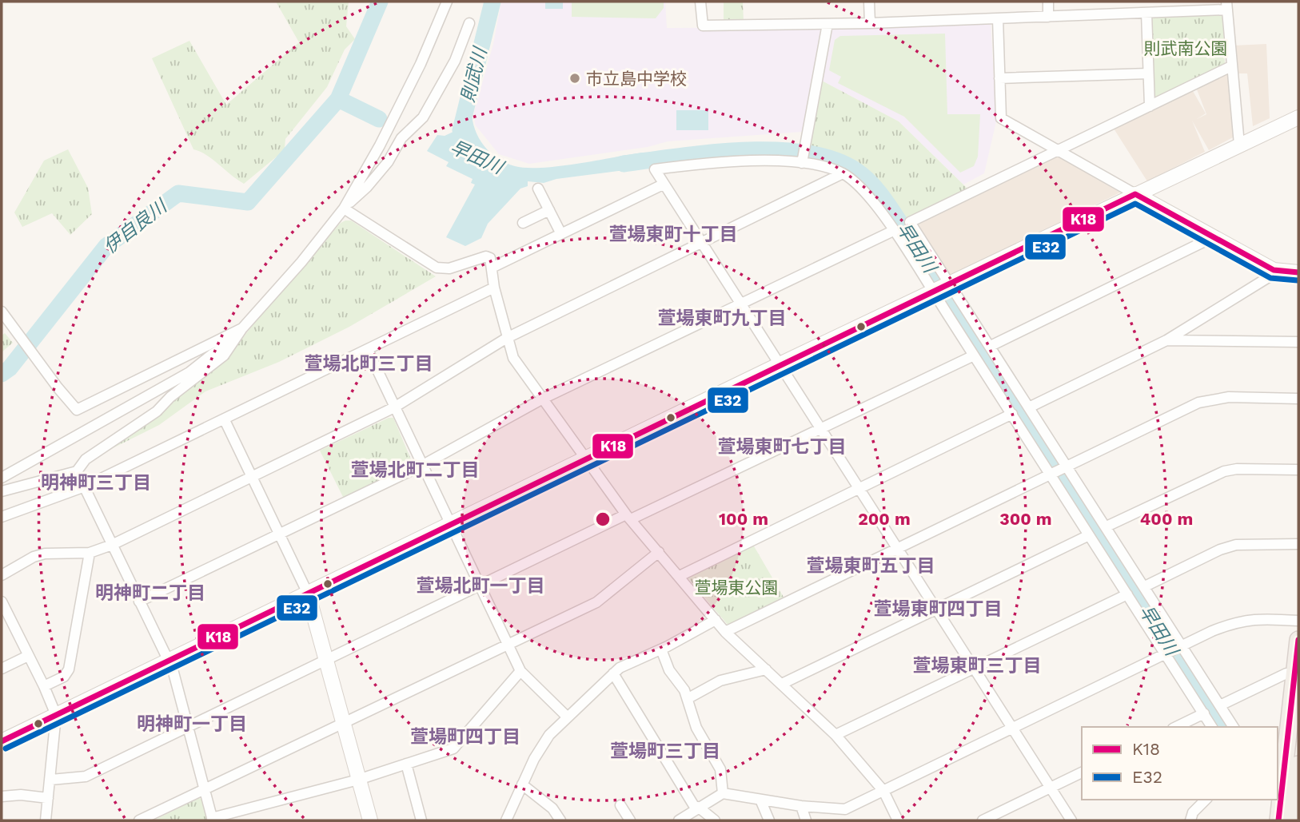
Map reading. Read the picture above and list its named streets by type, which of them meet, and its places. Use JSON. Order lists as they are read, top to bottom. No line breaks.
{"districts":["萱場東町十丁目","萱場東町九丁目","萱場北町三丁目","萱場東町七丁目","萱場北町二丁目","明神町三丁目","萱場東町五丁目","萱場北町一丁目","明神町二丁目","萱場東町四丁目","萱場東町三丁目","明神町一丁目","萱場町四丁目","萱場町三丁目"],"water":["則武川","早田川","伊自良川"],"parks":["則武南公園","萱場東公園"],"places":["市立島中学校"],"lines":["transit line K18","transit line E32"],"legend":["K18","E32"],"rings":["100 m","200 m","300 m","400 m"]}
